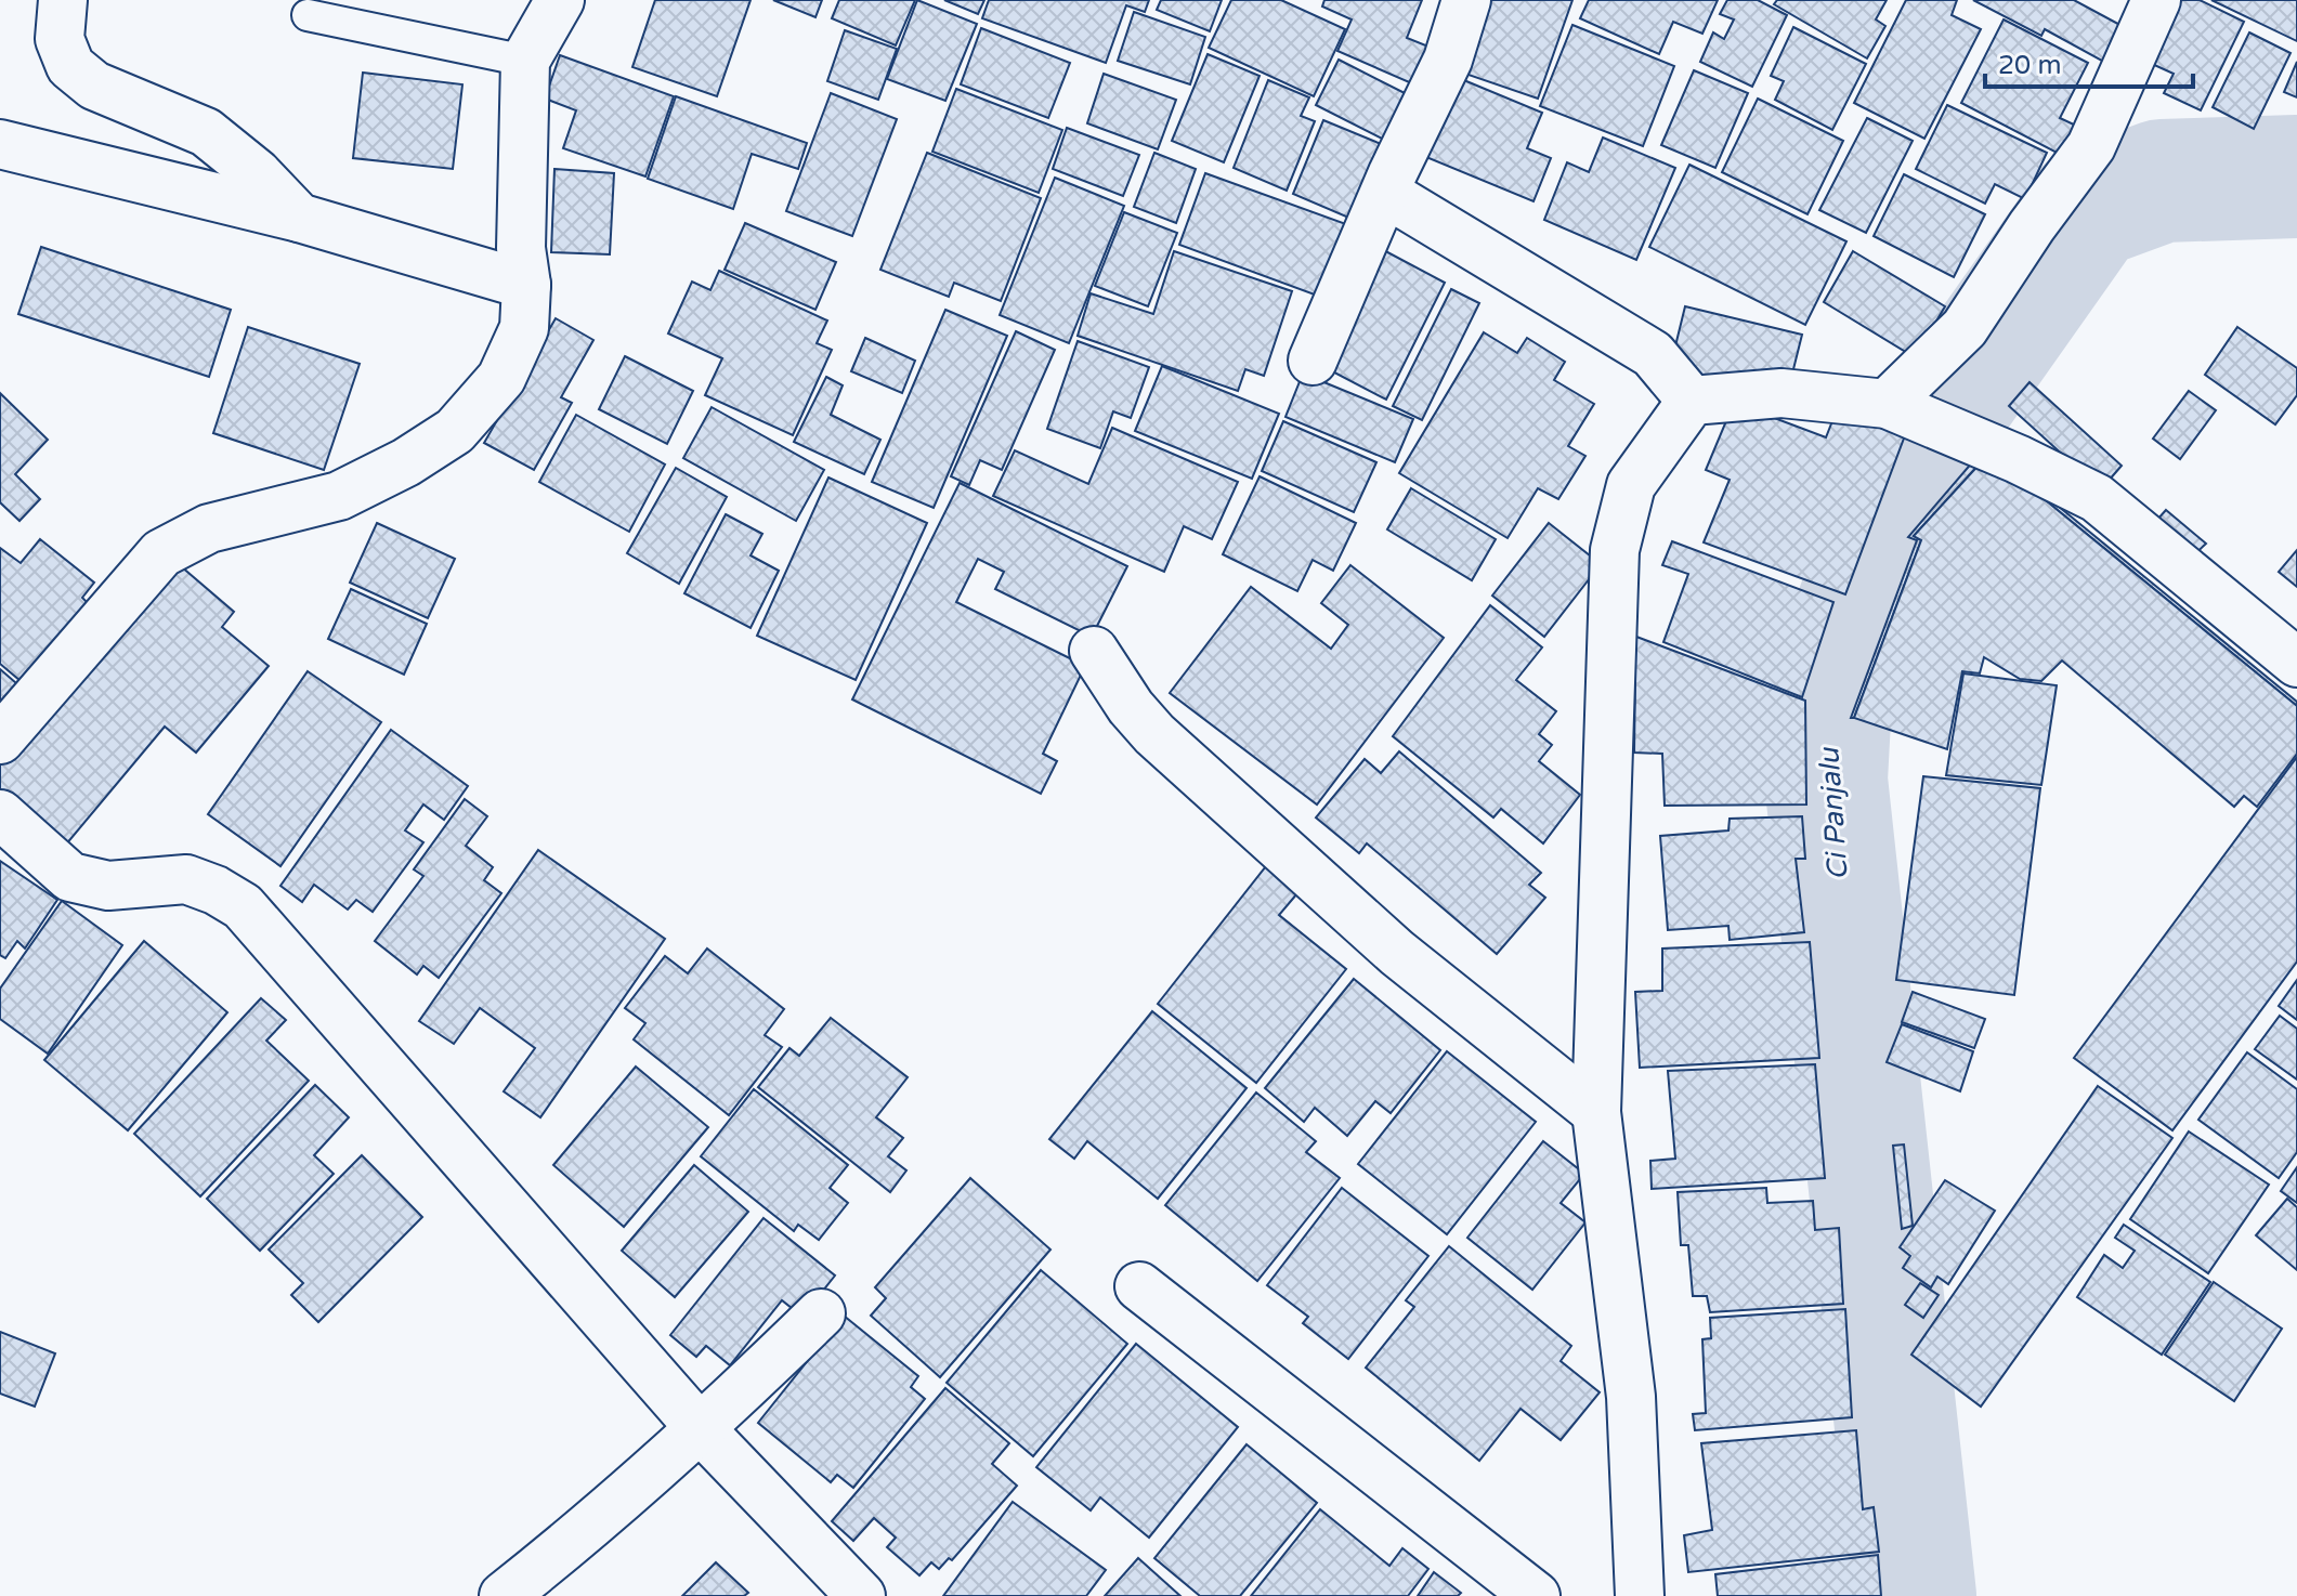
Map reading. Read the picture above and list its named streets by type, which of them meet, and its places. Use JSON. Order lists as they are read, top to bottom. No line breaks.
{"water":["Ci Panjalu"],"scale_bar":"20 m"}
